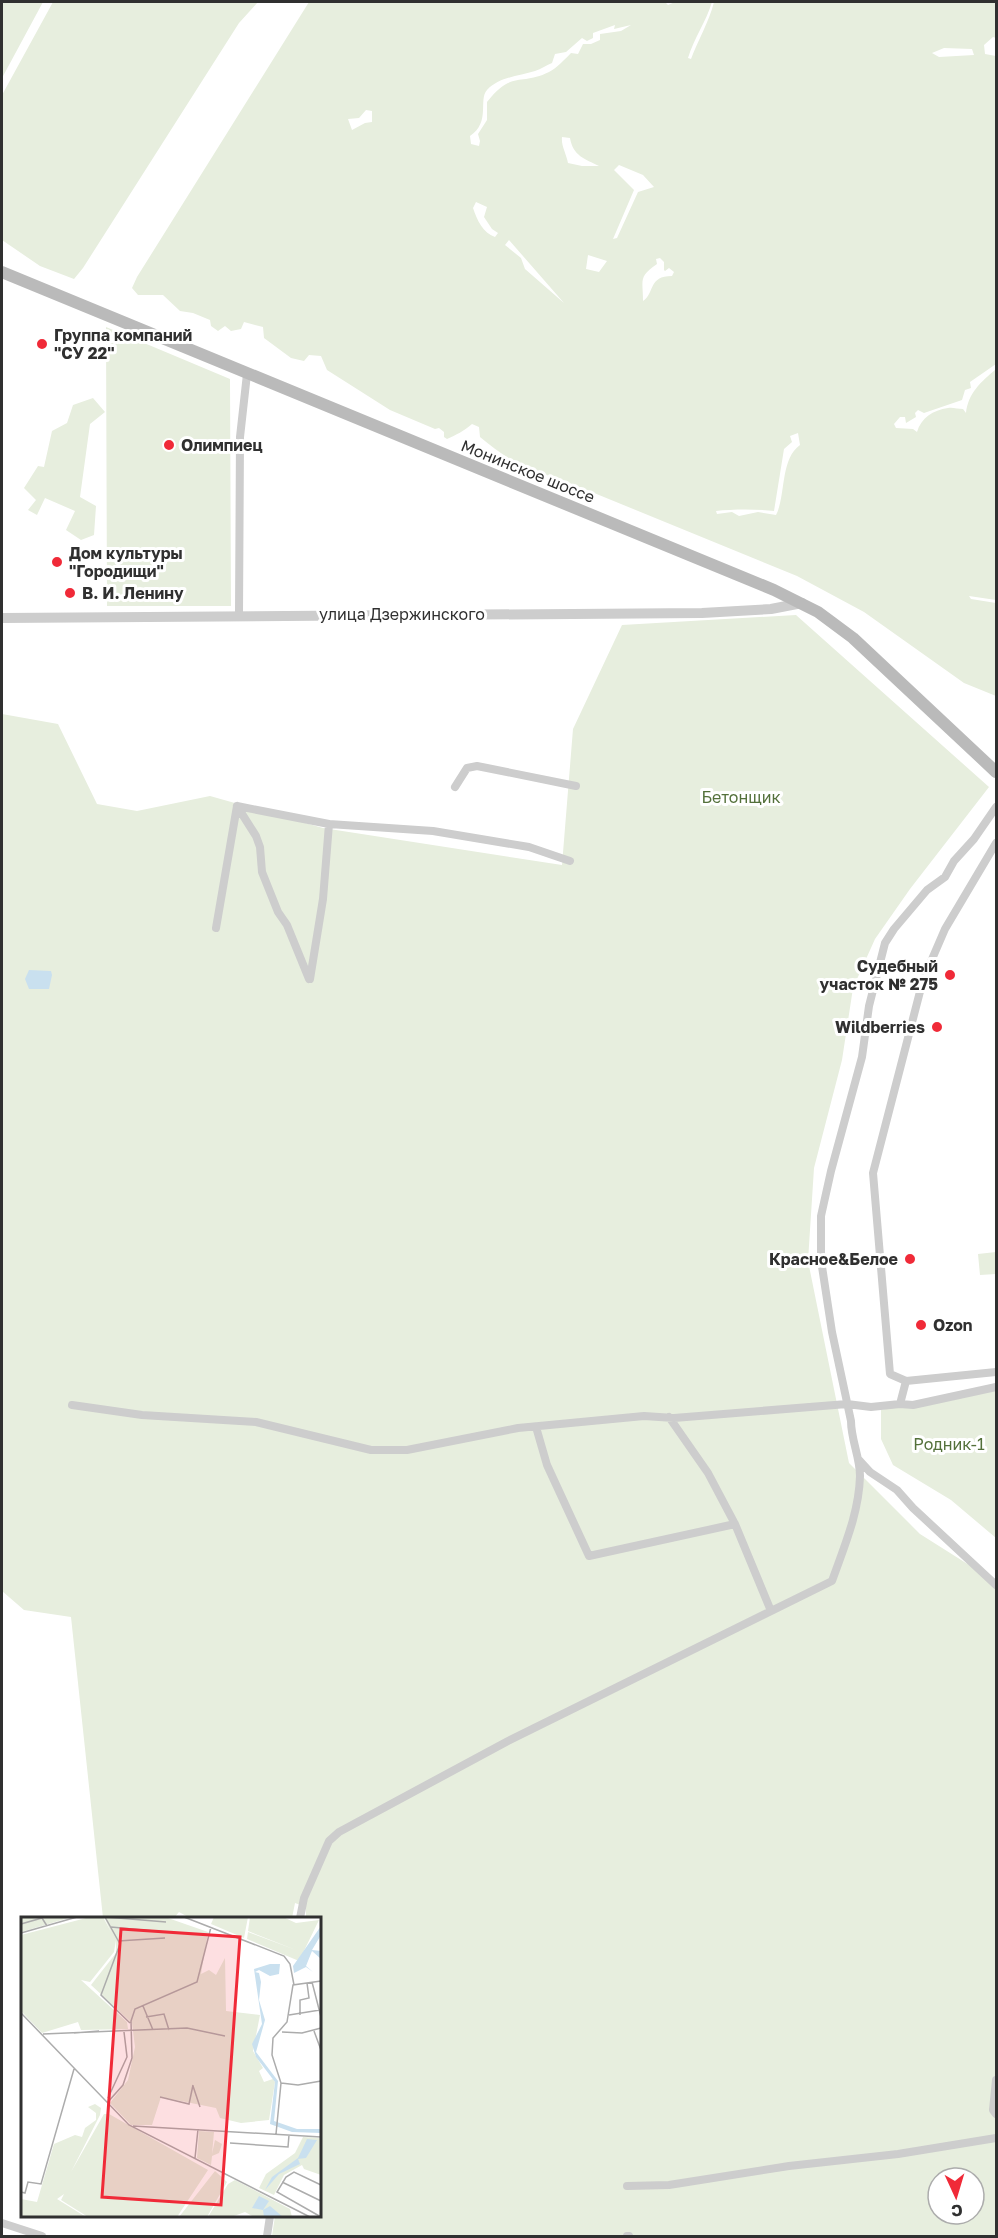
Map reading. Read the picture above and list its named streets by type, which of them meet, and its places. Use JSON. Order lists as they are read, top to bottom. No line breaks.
{"streets":{"main road":["Монинское шоссе"],"street":["улица Дзержинского"]},"crossings":[["Монинское шоссе","улица Дзержинского"]],"parks":["Бетонщик","Родник-1"],"places":["Группа компаний \"СУ 22\"","Олимпиец","Дом культуры \"Городищи\"","В. И. Ленину","Судебный участок № 275","Wildberries","Красное&Белое","Ozon"],"north":"bottom"}
